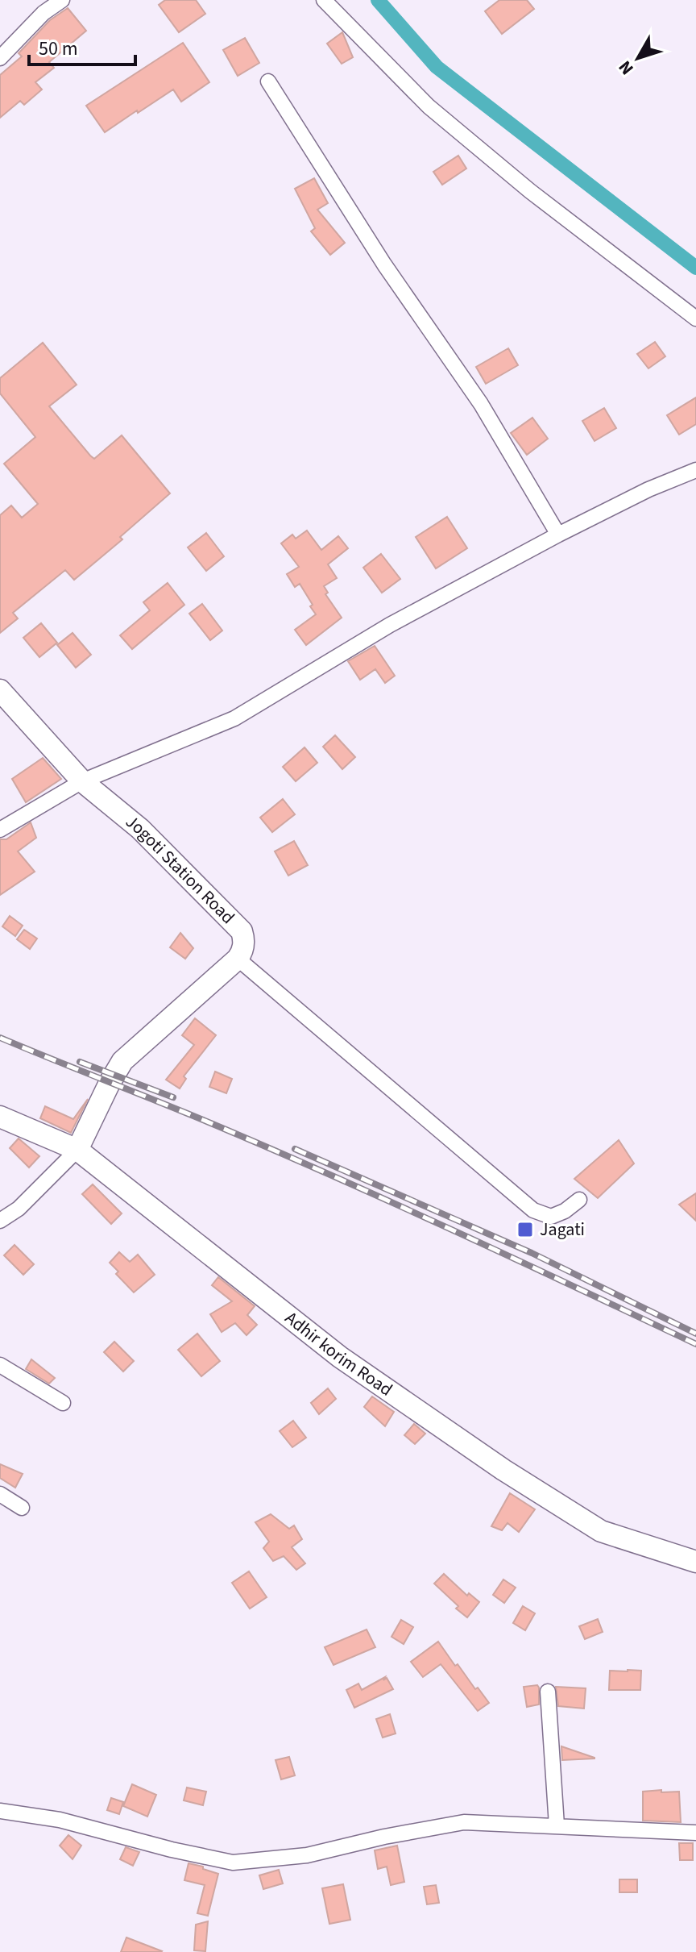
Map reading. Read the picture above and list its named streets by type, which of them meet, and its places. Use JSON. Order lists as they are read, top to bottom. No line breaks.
{"streets":{"main road":["Jogoti Station Road","Adhir korim Road"]},"places":{"transit":["Jagati"]},"scale_bar":"50 m","north":"bottom left"}
